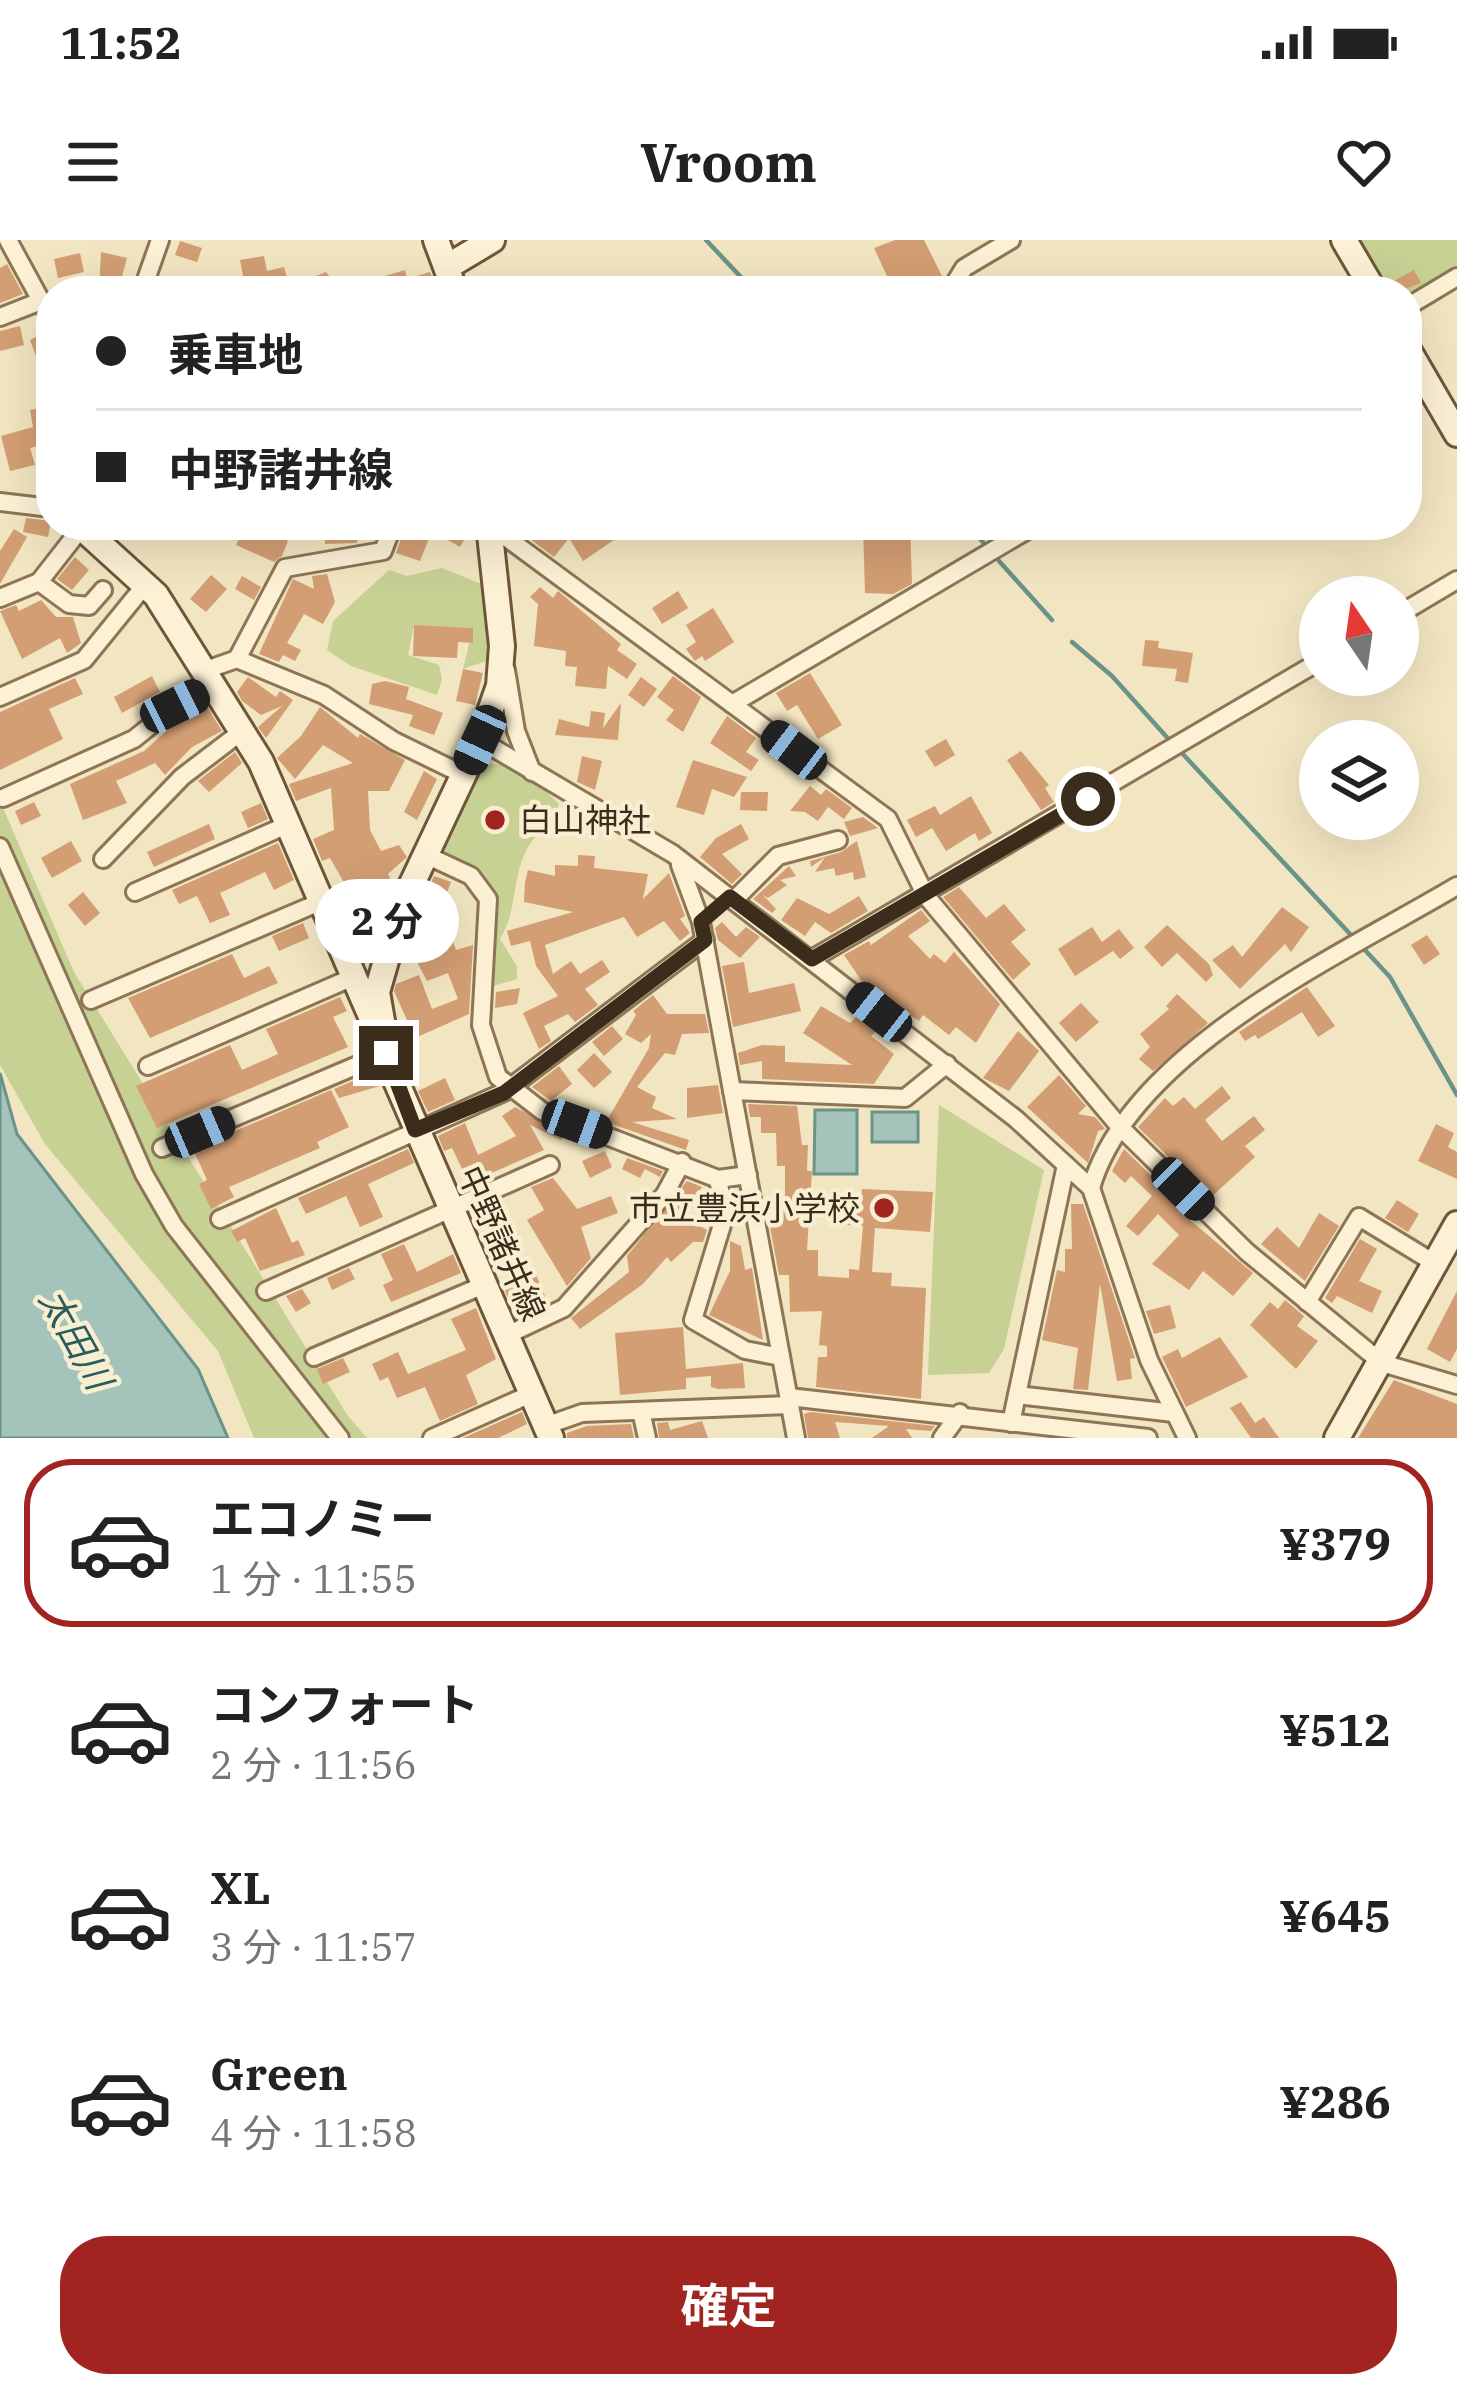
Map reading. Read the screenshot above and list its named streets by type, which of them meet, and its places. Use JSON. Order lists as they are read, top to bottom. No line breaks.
{"streets":{"street":["中野諸井線"]},"water":["太田川"],"places":["白山神社","市立豊浜小学校"],"north":"top","page":{"status":"11:52","header":"Vroom","banner":["乗車地","中野諸井線"],"bubble":"2 分","list":[{"name":"エコノミー","note":"1 分 · 11:55","value":"¥379"},{"name":"コンフォート","note":"2 分 · 11:56","value":"¥512"},{"name":"XL","note":"3 分 · 11:57","value":"¥645"},{"name":"Green","note":"4 分 · 11:58","value":"¥286"}],"buttons":"確定"}}
